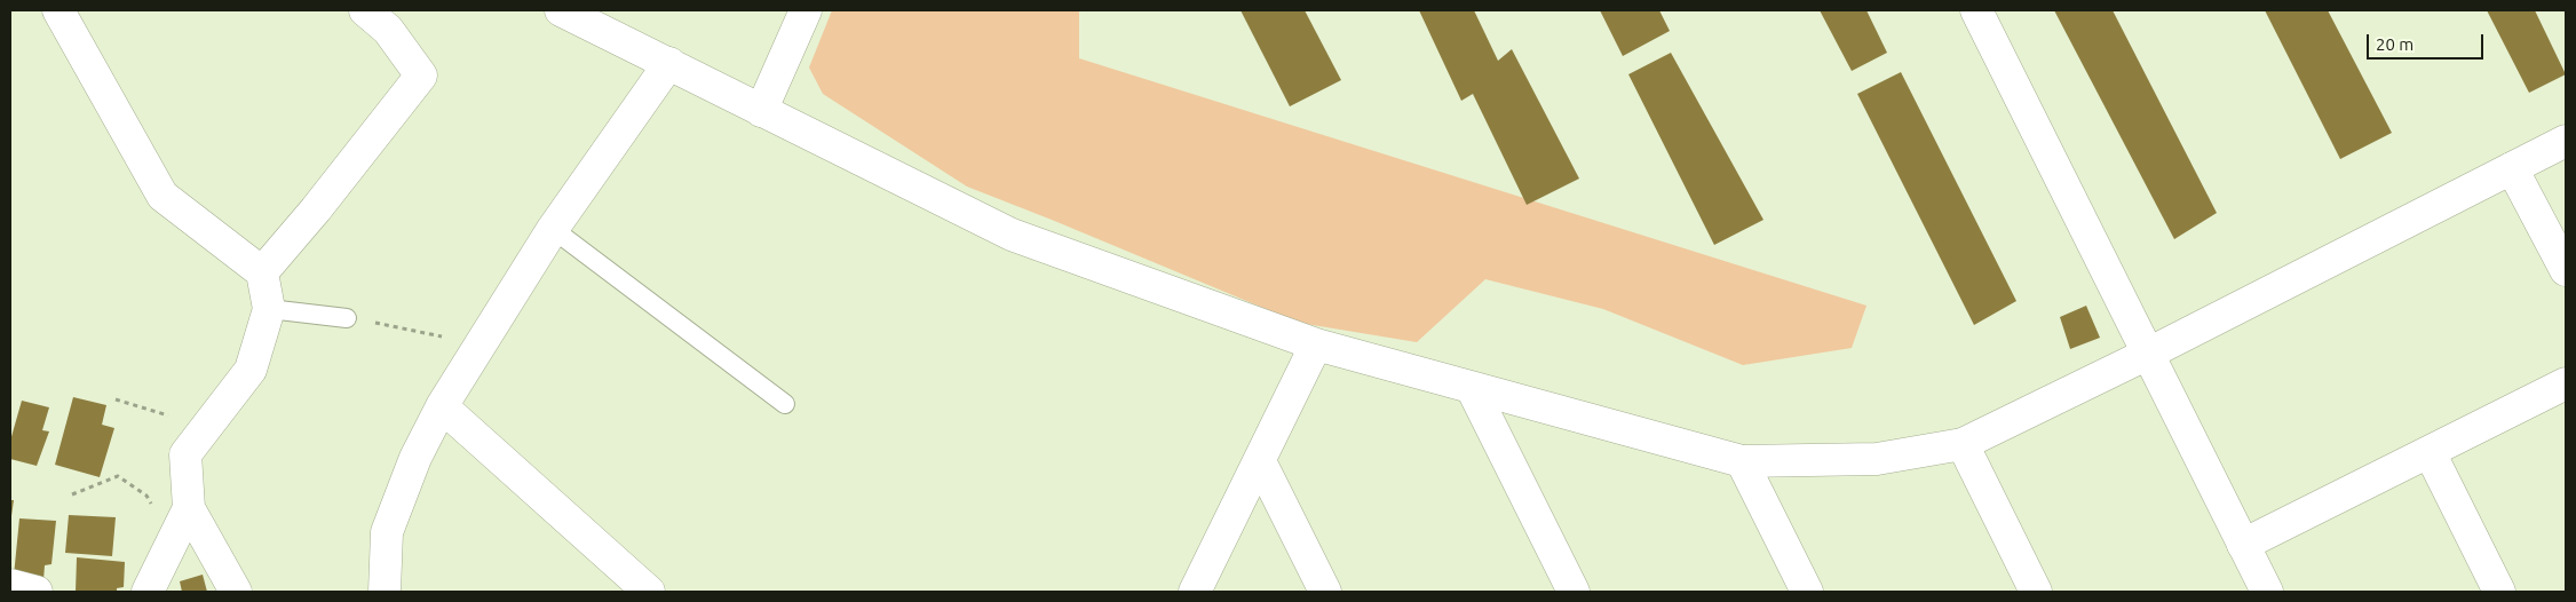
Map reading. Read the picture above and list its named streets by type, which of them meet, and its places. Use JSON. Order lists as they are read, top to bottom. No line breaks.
{"scale_bar":"20 m"}
